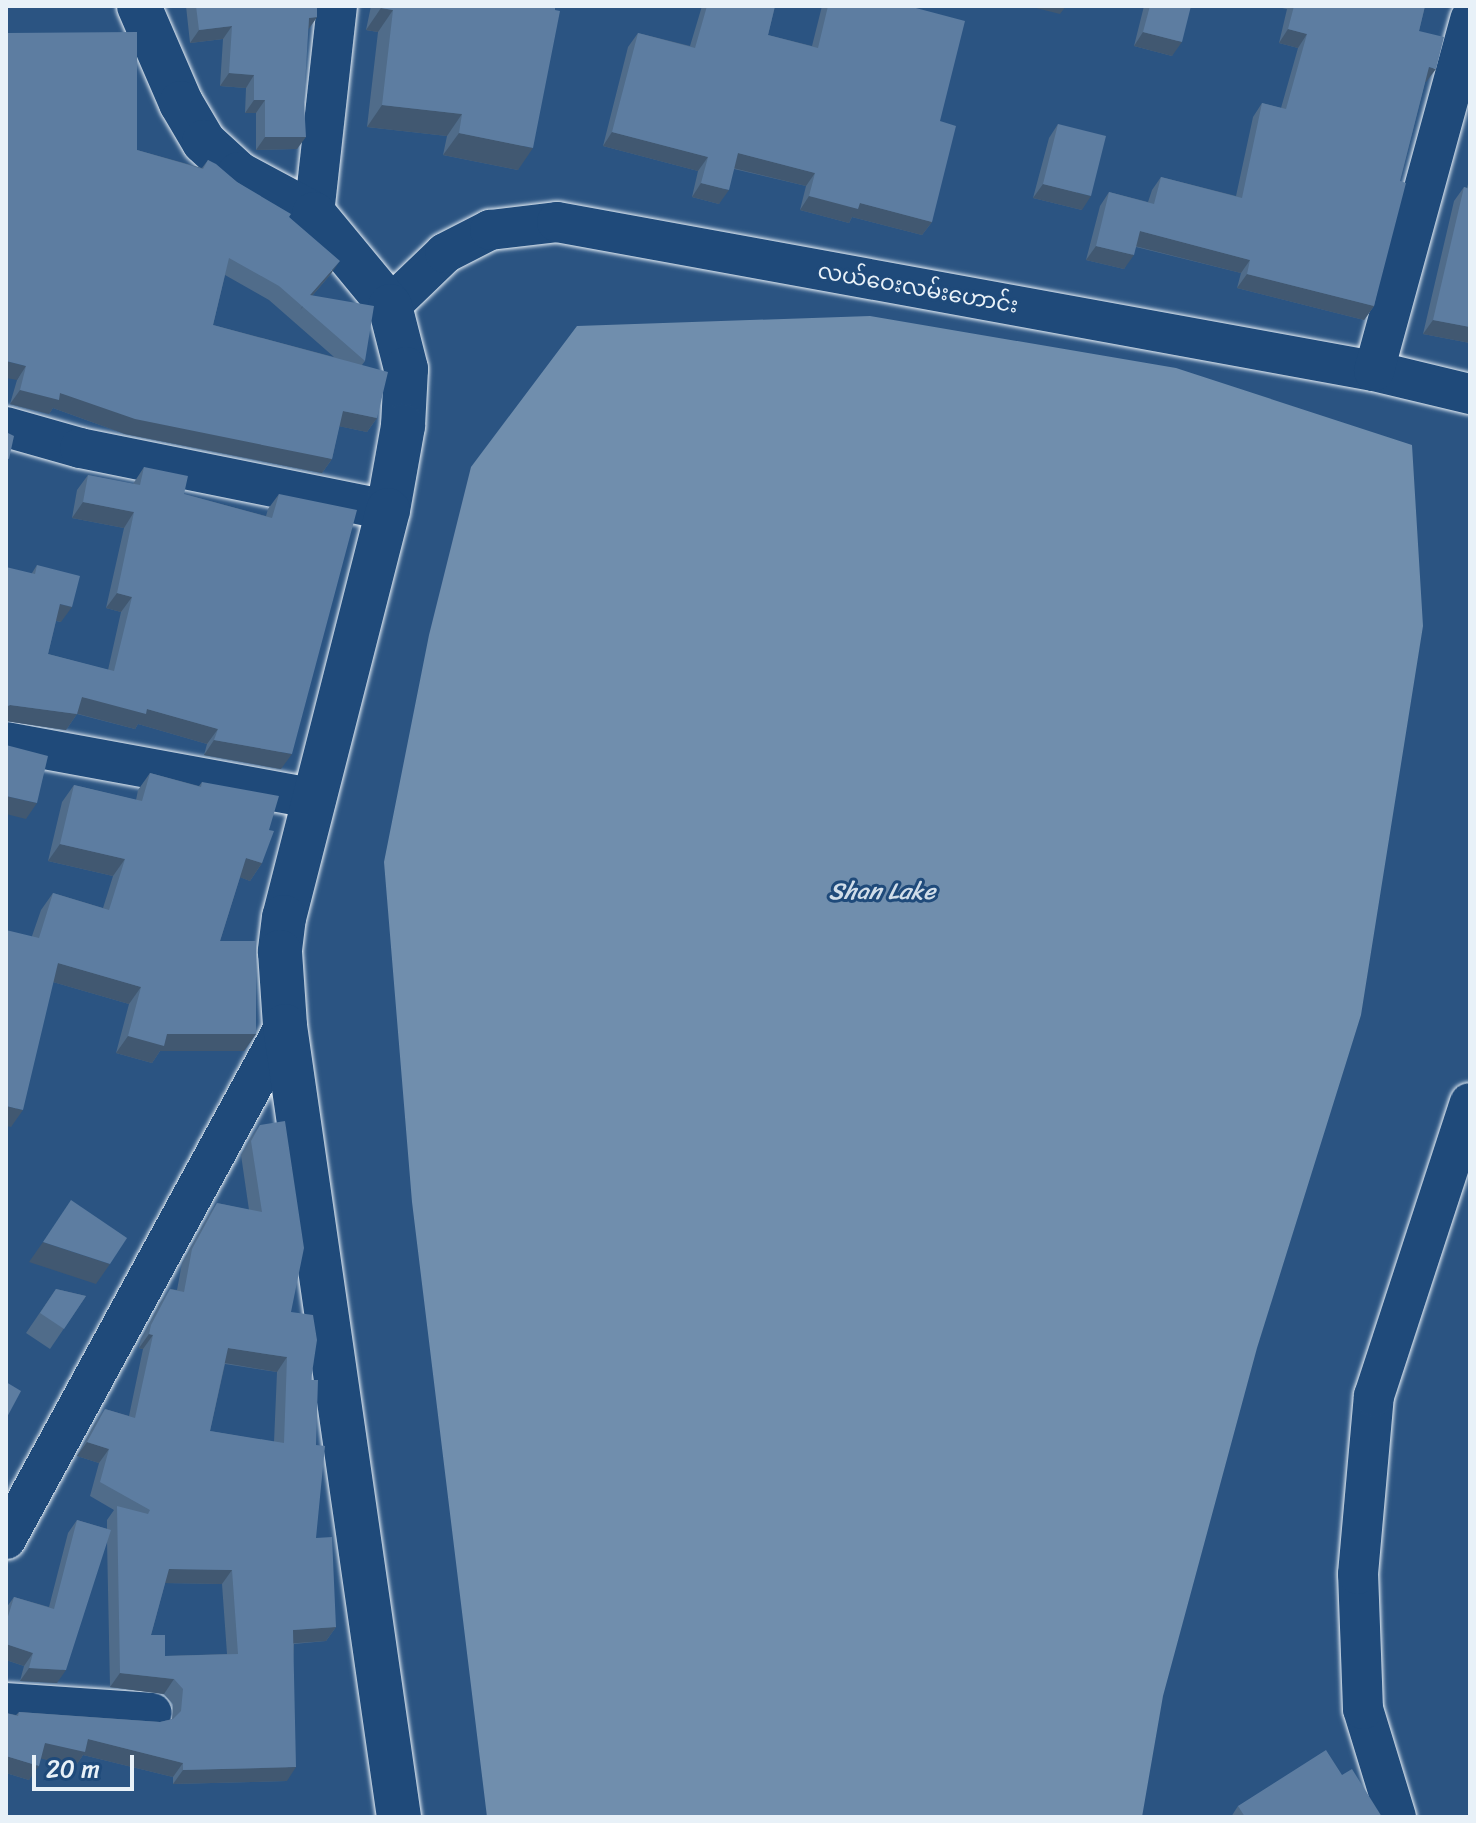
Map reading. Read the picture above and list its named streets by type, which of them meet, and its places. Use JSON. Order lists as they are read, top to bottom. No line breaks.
{"streets":{"street":["လယ်ဝေးလမ်းဟောင်း"]},"water":["Shan Lake"],"scale_bar":"20 m"}
